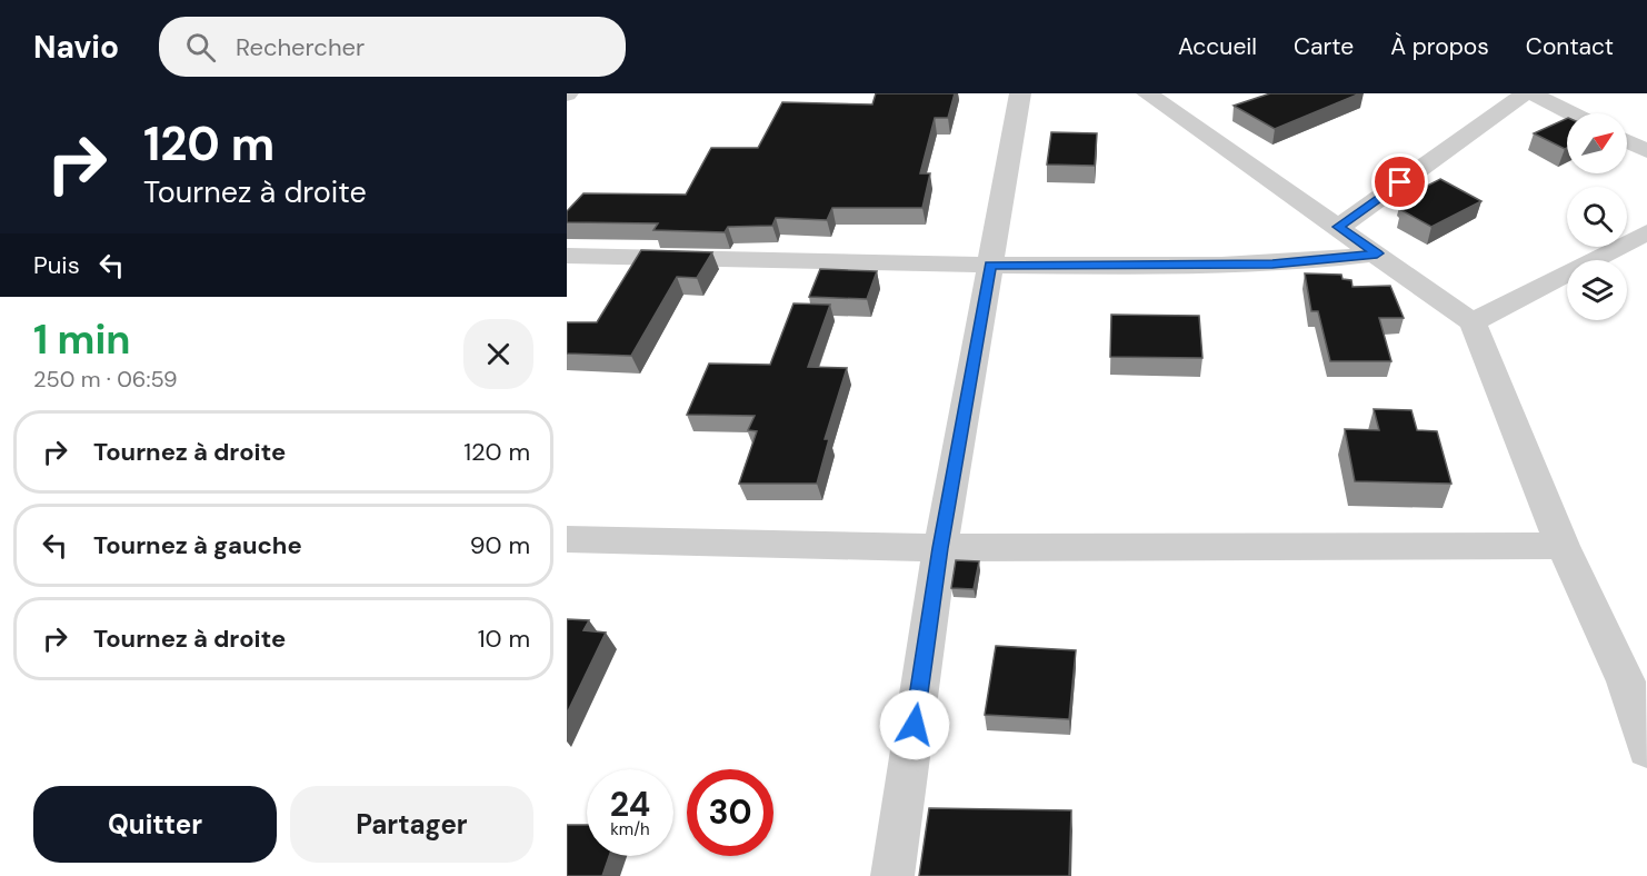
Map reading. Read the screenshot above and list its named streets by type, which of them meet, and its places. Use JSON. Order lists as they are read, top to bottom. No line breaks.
{"north":"top right","page":{"header":"Navio","search":"Rechercher","nav":["Accueil","Carte","À propos","Contact"],"turn":["120 m","Tournez à droite"],"then":"Puis","heading":["1 min","250 m · 06:59"],"list":[{"name":"Tournez à droite","value":"120 m"},{"name":"Tournez à gauche","value":"90 m"},{"name":"Tournez à droite","value":"10 m"}],"speed":"24 km/h","limit":"30","buttons":["Quitter","Partager"]}}
